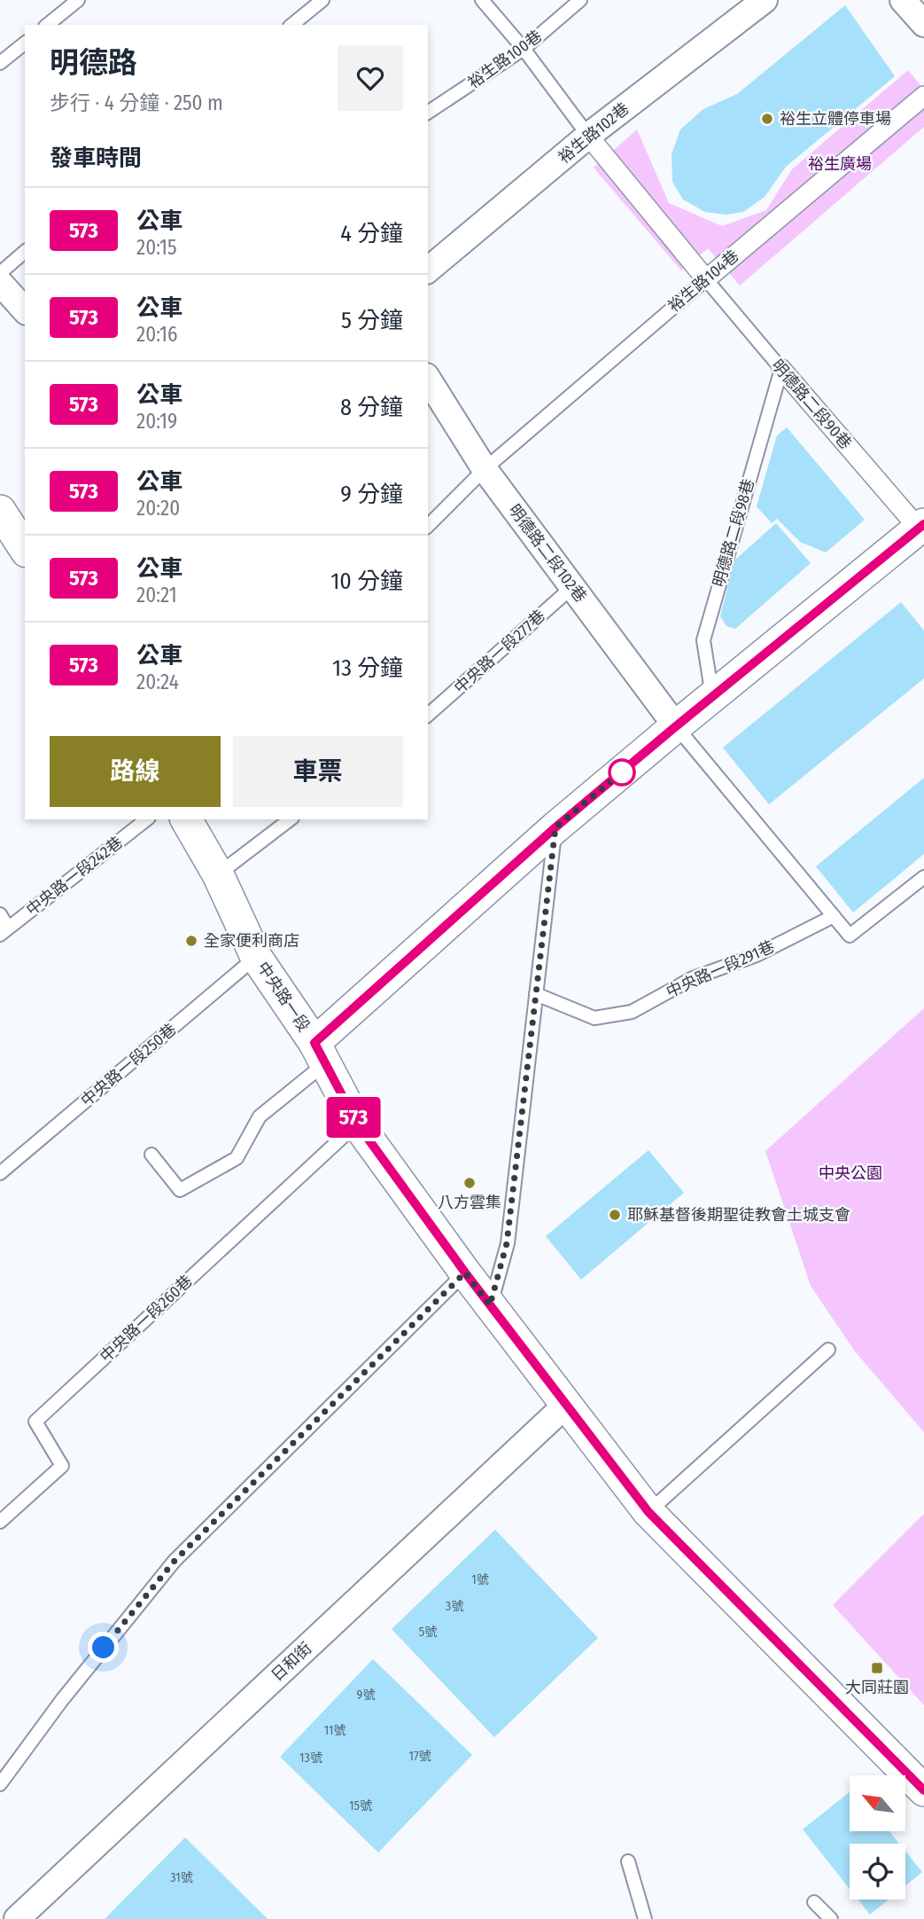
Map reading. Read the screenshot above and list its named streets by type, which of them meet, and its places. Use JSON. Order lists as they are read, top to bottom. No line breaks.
{"streets":{"street":["裕生路102巷","裕生路104巷","明德路二段90巷","明德路二段102巷","中央路一段","日和街"],"lane":["裕生路100巷","明德路二段98巷","中央路一段277巷","中央路一段242巷","中央路一段291巷","中央路一段250巷","中央路一段260巷"]},"crossings":[["裕生路104巷","明德路二段90巷"],["裕生路104巷","明德路二段102巷"],["明德路二段90巷","明德路二段98巷"],["明德路二段102巷","中央路一段277巷"],["中央路一段","中央路一段250巷"],["中央路一段","中央路一段260巷"],["中央路一段","日和街"]],"parks":["裕生廣場","中央公園"],"places":{"other":["裕生立體停車場","全家便利商店","八方雲集","耶穌基督後期聖徒教會土城支會"],"transit":["大同莊園"]},"lines":["bus line 573"],"house_numbers":["1號","3號","5號","9號","11號","17號","13號","15號","31號"],"north":"top left","page":{"on_map":"573","heading":[["明德路","步行 · 4 分鐘 · 250 m"],"發車時間"],"list":[{"mark":"573","name":"公車","note":"20:15","value":"4 分鐘"},{"mark":"573","name":"公車","note":"20:16","value":"5 分鐘"},{"mark":"573","name":"公車","note":"20:19","value":"8 分鐘"},{"mark":"573","name":"公車","note":"20:20","value":"9 分鐘"},{"mark":"573","name":"公車","note":"20:21","value":"10 分鐘"},{"mark":"573","name":"公車","note":"20:24","value":"13 分鐘"}],"buttons":["路線","車票"]}}
